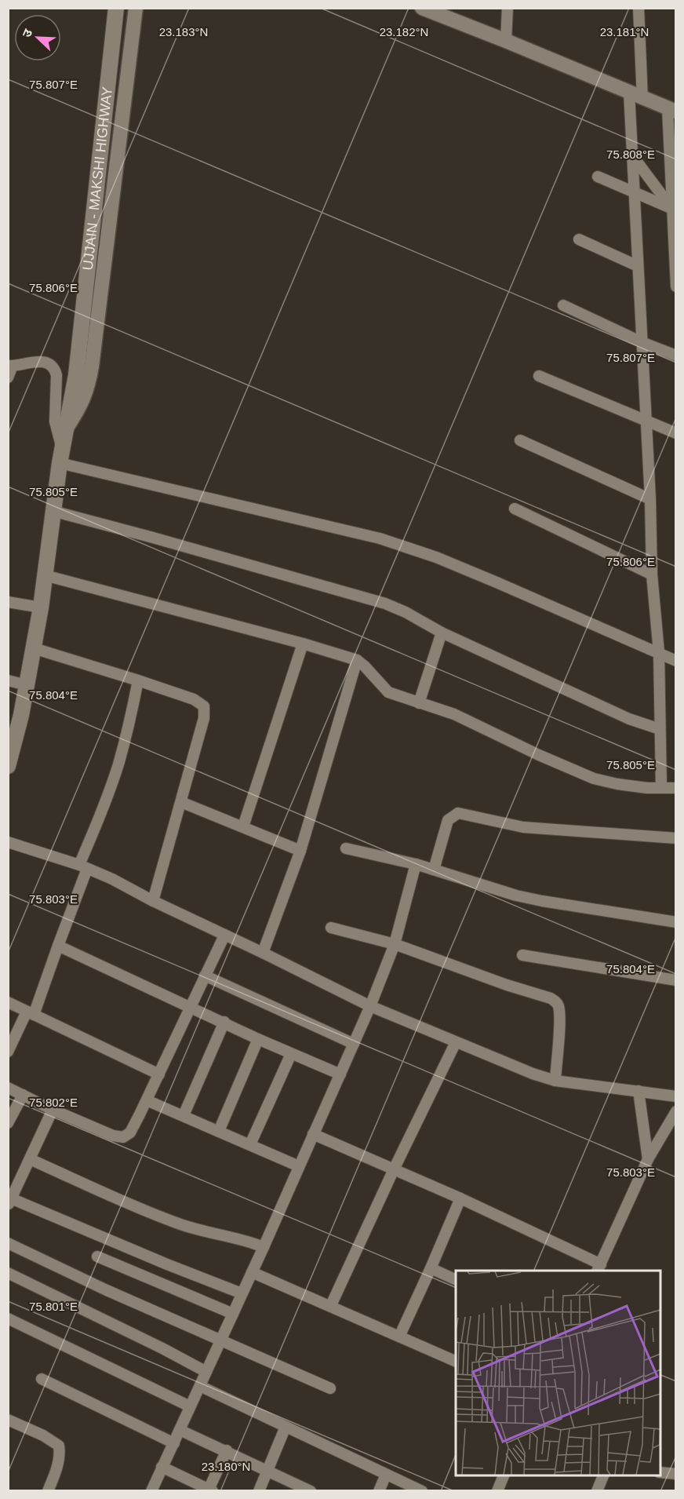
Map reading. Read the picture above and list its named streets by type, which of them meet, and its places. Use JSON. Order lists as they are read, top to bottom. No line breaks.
{"streets":{"main road":["UJJAIN - MAKSHI HIGHWAY"]},"north":"top left","coordinates":["23.181°N","23.183°N","23.182°N","75.807°E","75.808°E","75.806°E","75.805°E","75.804°E","75.803°E","75.802°E","75.801°E","23.180°N"]}
